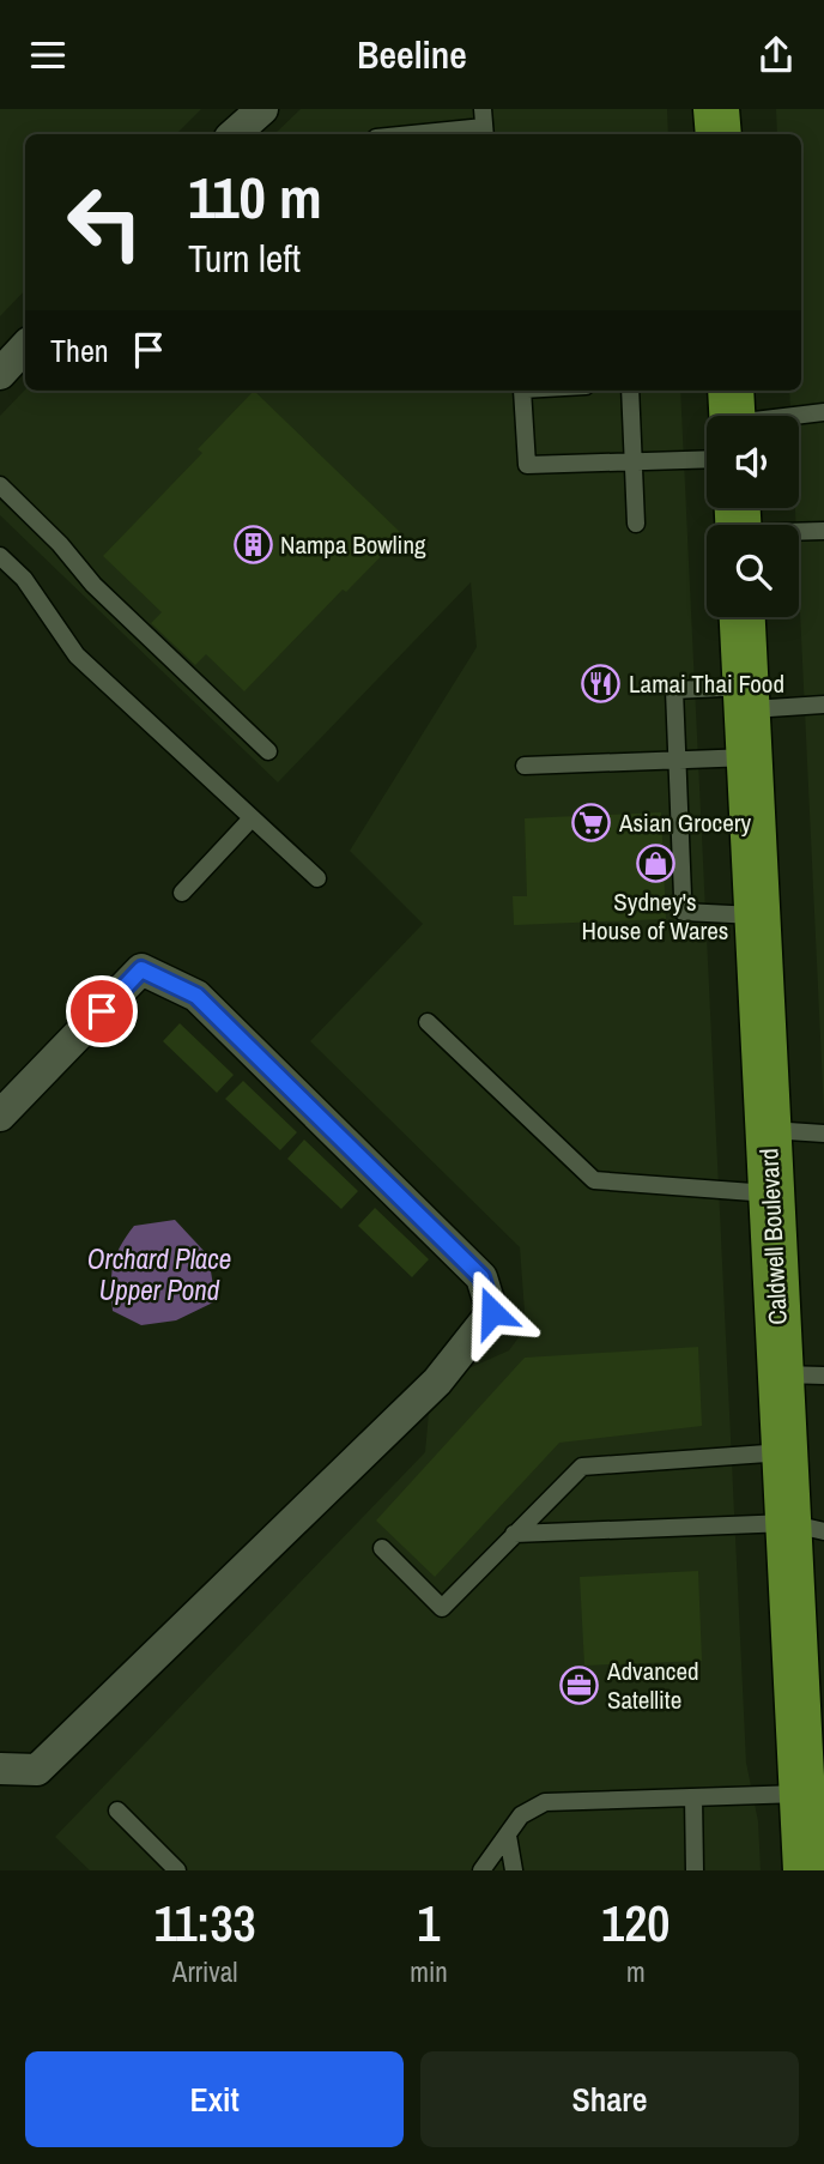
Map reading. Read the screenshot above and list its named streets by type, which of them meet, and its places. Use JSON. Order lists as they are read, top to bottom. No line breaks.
{"streets":{"main road":["Caldwell Boulevard"]},"water":["Orchard Place Upper Pond"],"places":{"building":["Nampa Bowling"],"restaurant":["Lamai Thai Food"],"supermarket":["Asian Grocery"],"shop":["Sydney's House of Wares"],"office":["Advanced Satellite"]},"page":{"header":"Beeline","turn":["110 m","Turn left"],"then":"Then","eta":["11:33","Arrival","1","min","120","m"],"buttons":["Exit","Share"]}}
